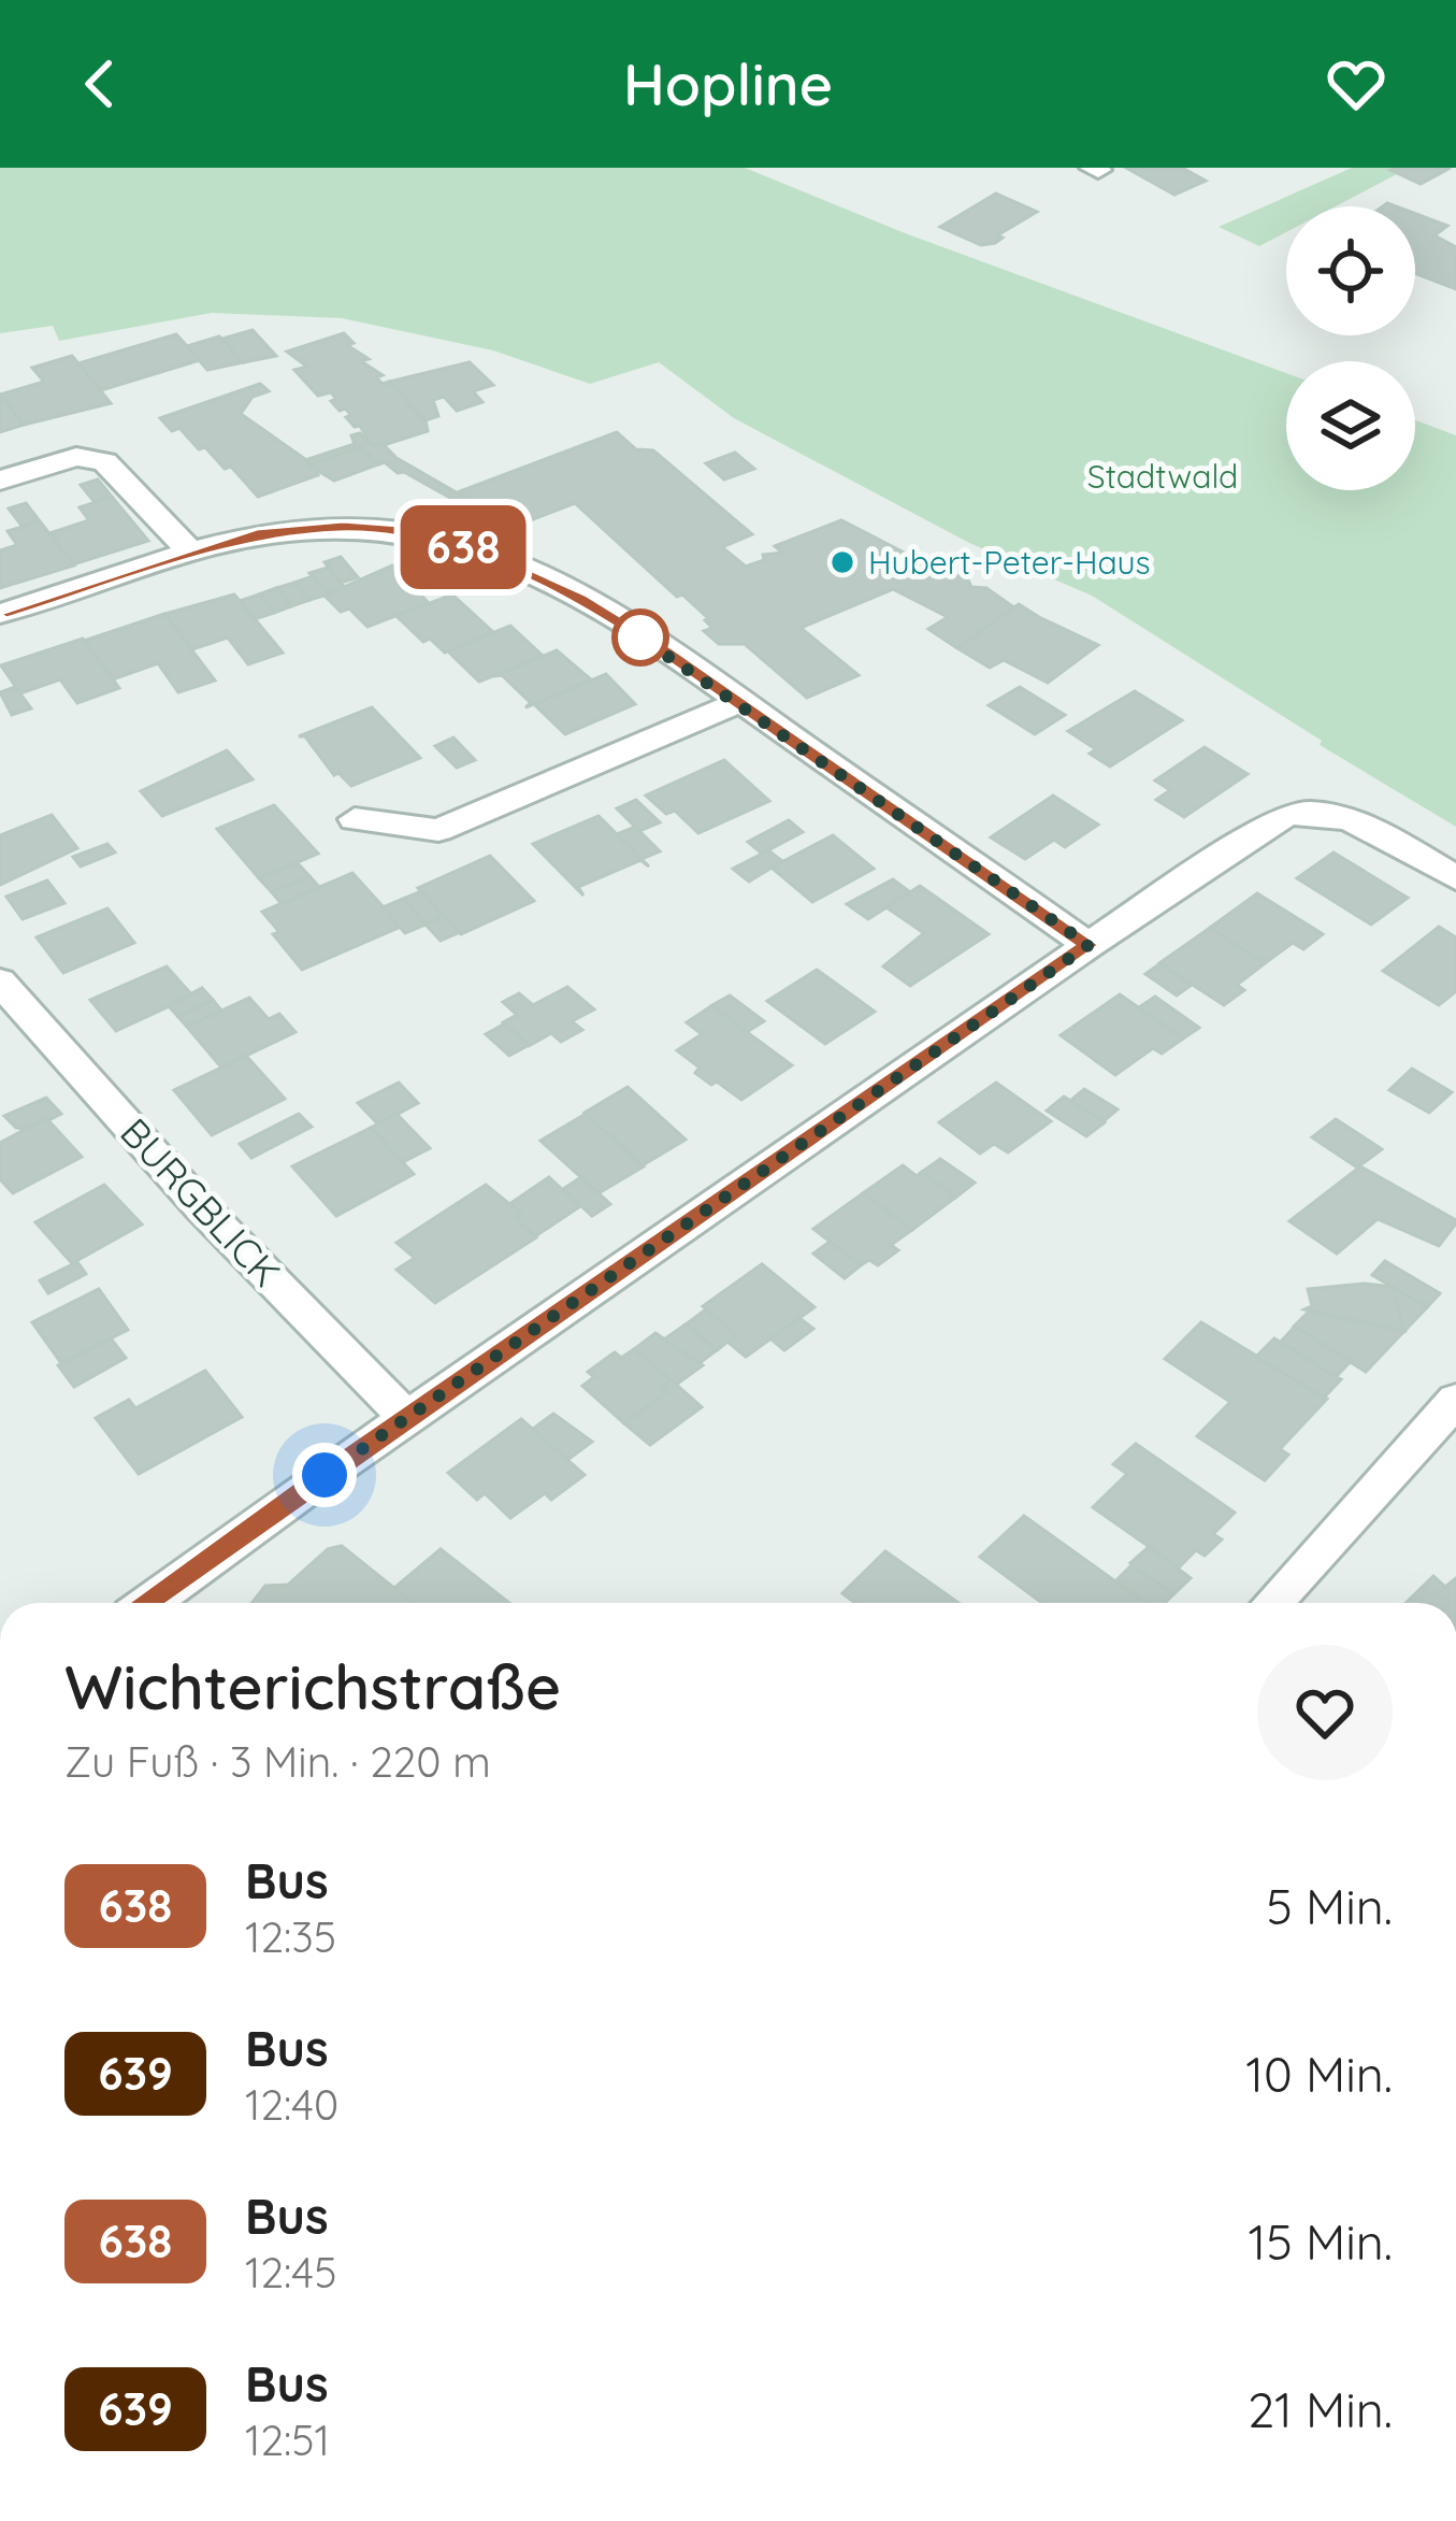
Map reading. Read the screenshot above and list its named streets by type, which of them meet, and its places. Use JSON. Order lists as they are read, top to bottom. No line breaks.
{"streets":{"street":["BURGBLICK"]},"parks":["Stadtwald"],"places":["Hubert-Peter-Haus"],"lines":["bus line 638"],"page":{"header":"Hopline","on_map":"638","heading":["Wichterichstraße","Zu Fuß · 3 Min. · 220 m"],"list":[{"mark":"638","name":"Bus","note":"12:35","value":"5 Min."},{"mark":"639","name":"Bus","note":"12:40","value":"10 Min."},{"mark":"638","name":"Bus","note":"12:45","value":"15 Min."},{"mark":"639","name":"Bus","note":"12:51","value":"21 Min."}]}}
